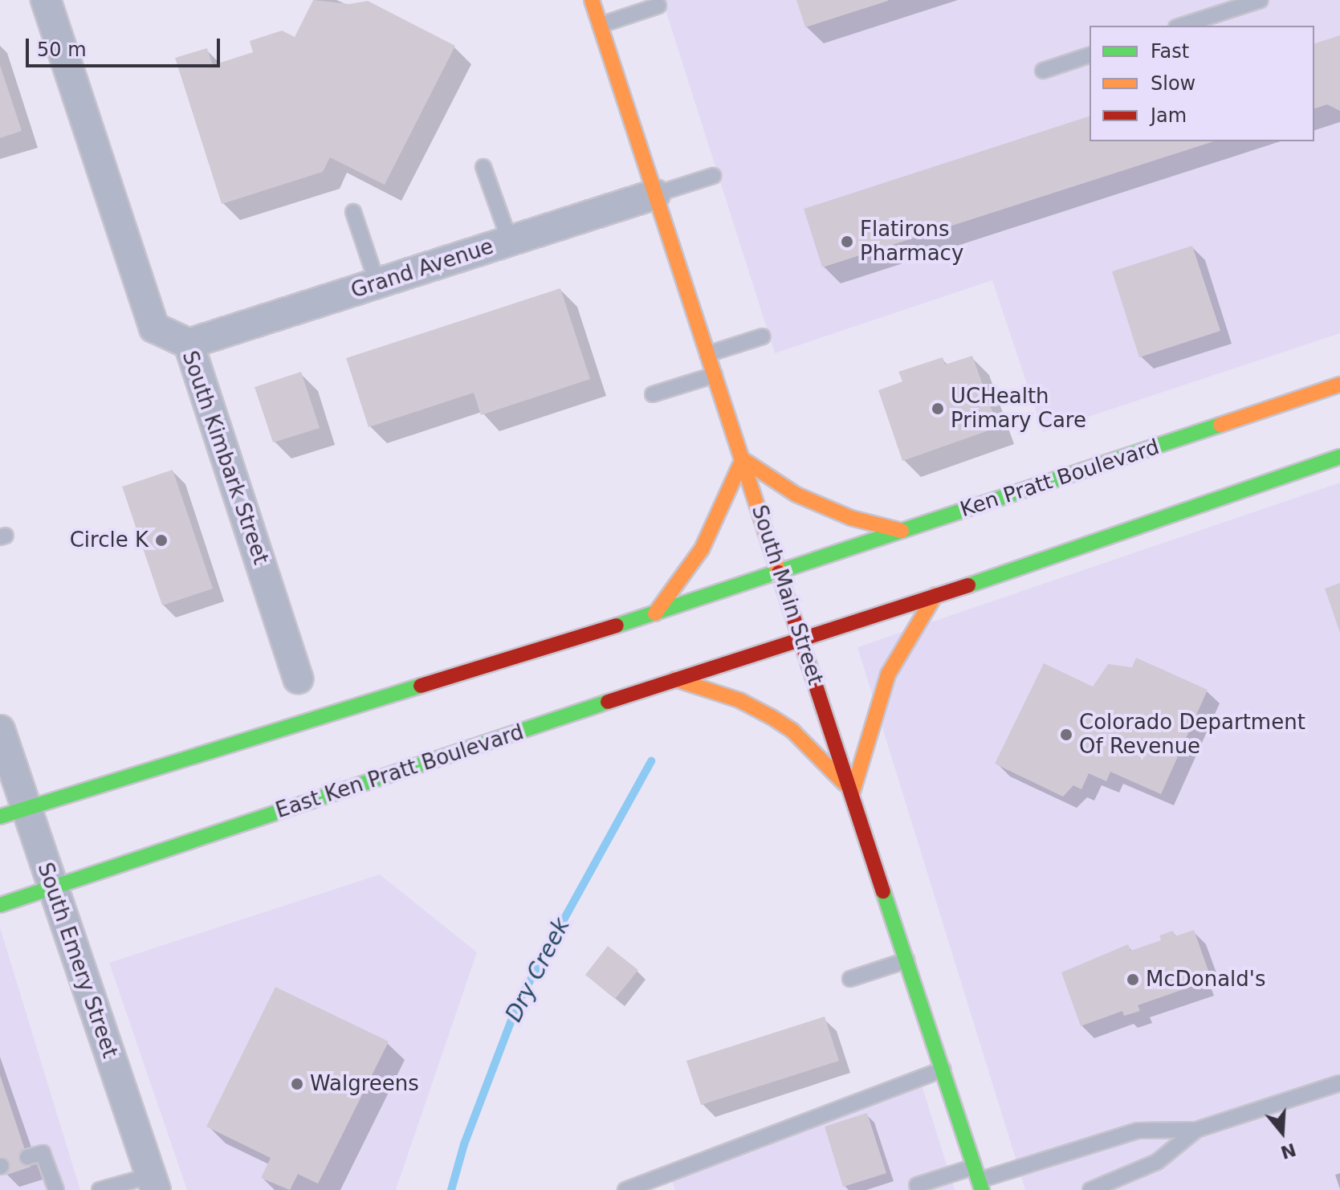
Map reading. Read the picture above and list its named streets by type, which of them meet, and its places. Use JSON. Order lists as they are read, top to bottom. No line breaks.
{"streets":{"main road":["Ken Pratt Boulevard","South Main Street","East Ken Pratt Boulevard"],"street":["Grand Avenue","South Kimbark Street","South Emery Street"]},"crossings":[["Grand Avenue","South Kimbark Street"],["Grand Avenue","South Main Street"],["Ken Pratt Boulevard","South Main Street"],["South Main Street","East Ken Pratt Boulevard"],["East Ken Pratt Boulevard","South Emery Street"]],"water":["Dry Creek"],"places":["Flatirons Pharmacy","UCHealth Primary Care","Circle K","Colorado Department Of Revenue","McDonald's","Walgreens"],"legend":["Fast","Slow","Jam"],"scale_bar":"50 m","north":"bottom"}
